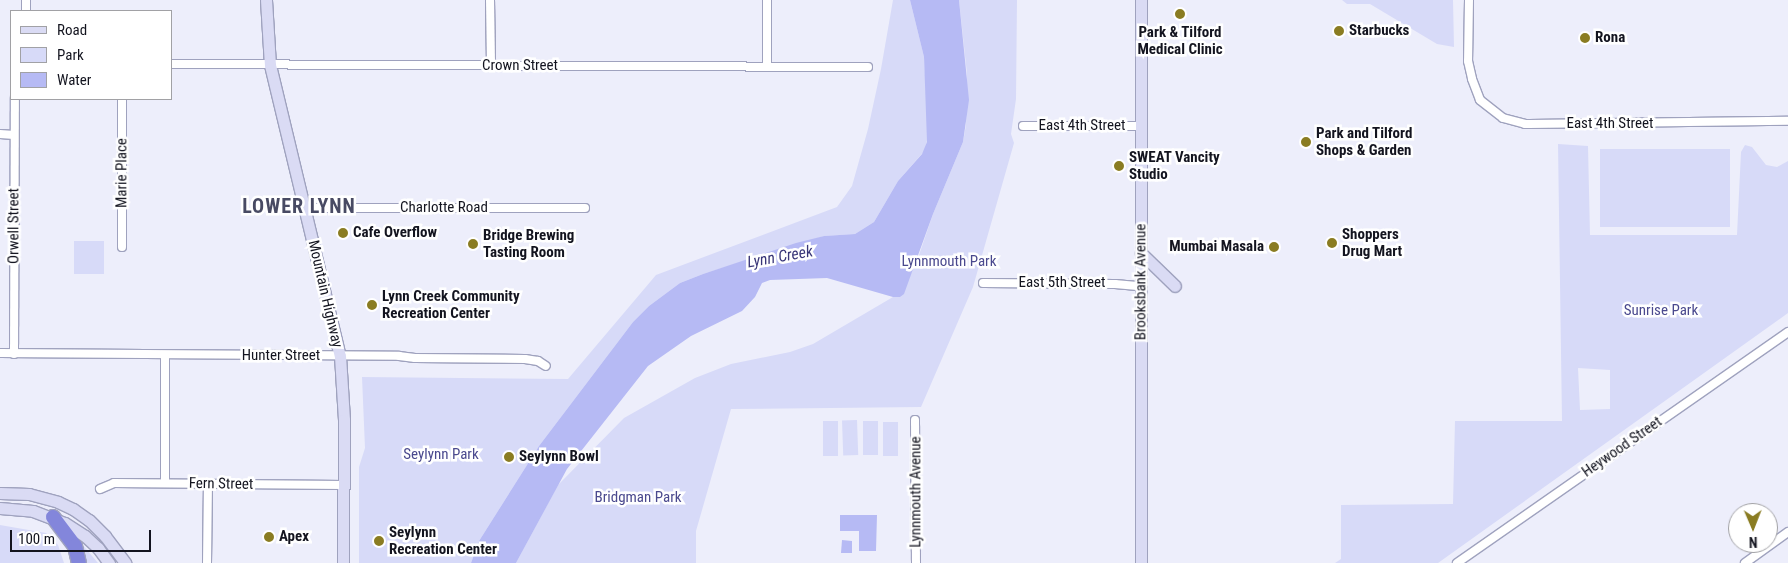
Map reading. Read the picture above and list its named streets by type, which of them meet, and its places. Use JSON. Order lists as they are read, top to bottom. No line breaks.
{"streets":{"main road":["Brooksbank Avenue","Mountain Highway"],"street":["Crown Street","East 4th Street","Marie Place","Charlotte Road","Orwell Street","East 5th Street","Hunter Street","Heywood Street","Fern Street","Lynnmouth Avenue"]},"crossings":[["Crown Street","Mountain Highway"],["East 4th Street","Brooksbank Avenue"],["Charlotte Road","Mountain Highway"],["Orwell Street","Hunter Street"],["Brooksbank Avenue","East 5th Street"],["Mountain Highway","Hunter Street"],["Mountain Highway","Fern Street"]],"districts":["LOWER LYNN"],"water":["Lynn Creek"],"parks":["Lynnmouth Park","Sunrise Park","Seylynn Park","Bridgman Park"],"places":["Park & Tilford Medical Clinic","Starbucks","Rona","Park and Tilford Shops & Garden","SWEAT Vancity Studio","Cafe Overflow","Shoppers Drug Mart","Bridge Brewing Tasting Room","Mumbai Masala","Lynn Creek Community Recreation Center","Seylynn Bowl","Apex","Seylynn Recreation Center"],"legend":["Road","Park","Water"],"scale_bar":"100 m","north":"bottom"}
